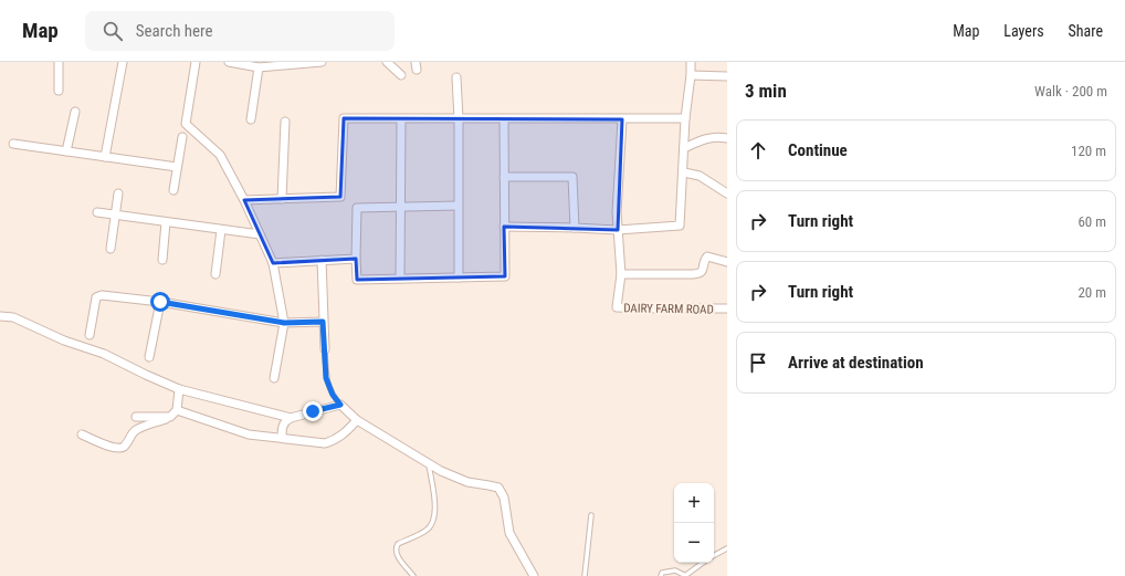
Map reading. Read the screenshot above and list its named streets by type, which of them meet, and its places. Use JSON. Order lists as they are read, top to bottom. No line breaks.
{"streets":{"street":["DAIRY FARM ROAD"]},"page":{"header":"Map","search":"Search here","nav":["Map","Layers","Share"],"heading":["3 min","Walk · 200 m"],"list":[["Continue","120 m"],["Turn right","60 m"],["Turn right","20 m"],"Arrive at destination"],"map_buttons":["+","−"]}}
